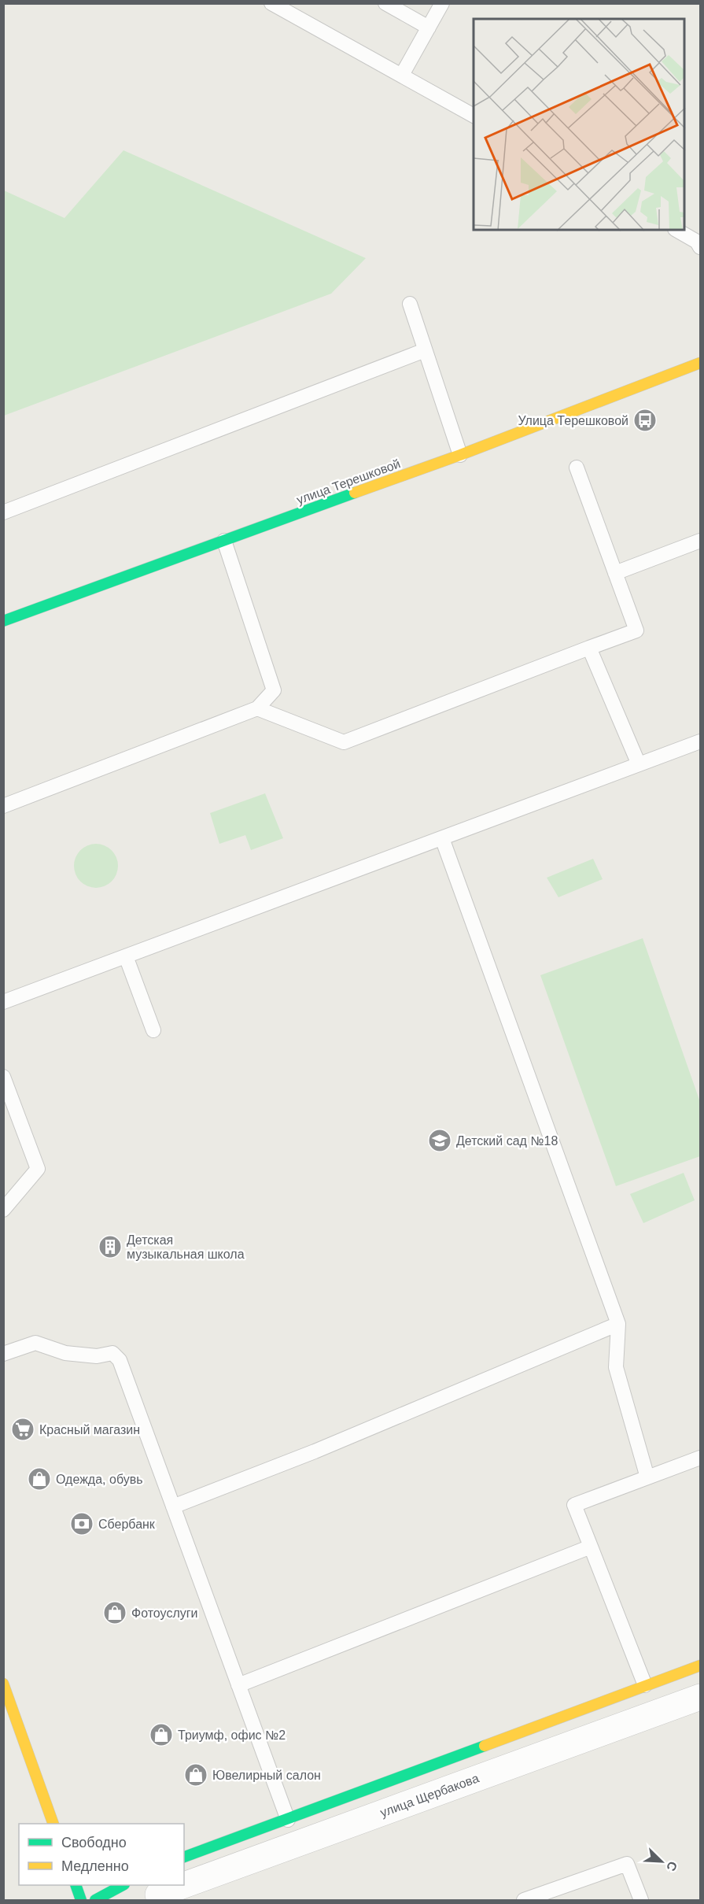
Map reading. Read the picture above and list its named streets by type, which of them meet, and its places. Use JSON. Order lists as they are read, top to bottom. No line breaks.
{"streets":{"street":["улица Терешковой","улица Щербакова"]},"places":{"bus stop":["Улица Терешковой"],"school or university":["Детский сад №18"],"building":["Детская музыкальная школа"],"supermarket":["Красный магазин"],"shop":["Одежда, обувь","Фотоуслуги","Триумф, офис №2","Ювелирный салон"],"bank":["Сбербанк"]},"legend":["Свободно","Медленно"],"north":"bottom right"}
